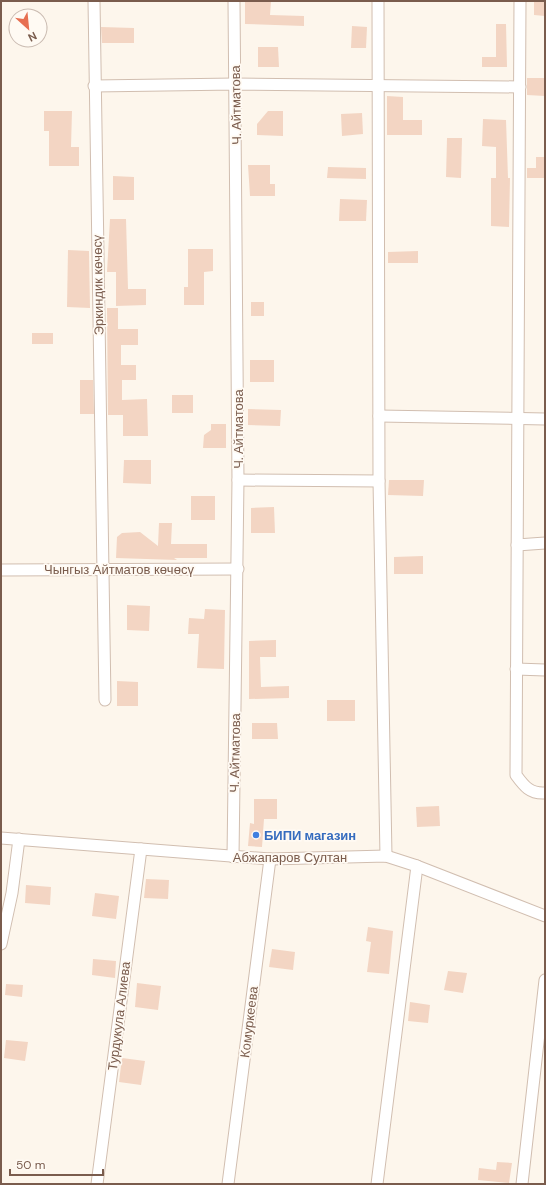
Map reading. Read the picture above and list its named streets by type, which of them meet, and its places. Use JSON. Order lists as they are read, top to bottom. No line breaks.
{"streets":{"street":["Ч. Айтматова","Эркиндик көчөсү","Чынгыз Айтматов көчөсү","Абжапаров Султан","Турдукула Алиева","Комуркеева"]},"crossings":[["Ч. Айтматова","Чынгыз Айтматов көчөсү"],["Ч. Айтматова","Абжапаров Султан"],["Эркиндик көчөсү","Чынгыз Айтматов көчөсү"],["Абжапаров Султан","Турдукула Алиева"],["Абжапаров Султан","Комуркеева"]],"places":["БИПИ магазин"],"scale_bar":"50 m","north":"bottom right"}
